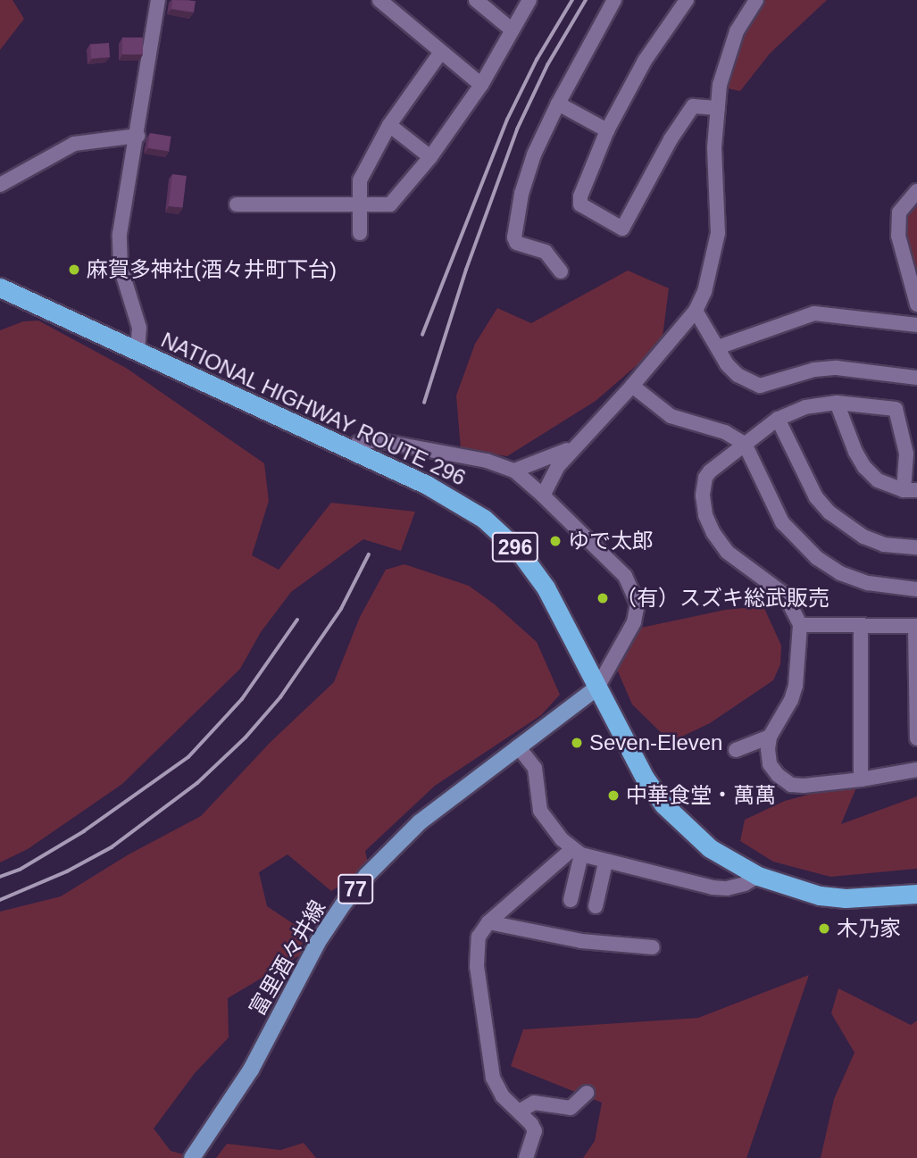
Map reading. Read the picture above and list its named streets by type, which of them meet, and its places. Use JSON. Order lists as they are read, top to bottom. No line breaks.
{"streets":{"highway":["NATIONAL HIGHWAY ROUTE 296","296"],"main road":["77","富里酒々井線"]},"crossings":[["NATIONAL HIGHWAY ROUTE 296","富里酒々井線"]],"places":["麻賀多神社(酒々井町下台)","ゆで太郎","（有）スズキ総武販売","Seven-Eleven","中華食堂・萬萬","木乃家"]}
